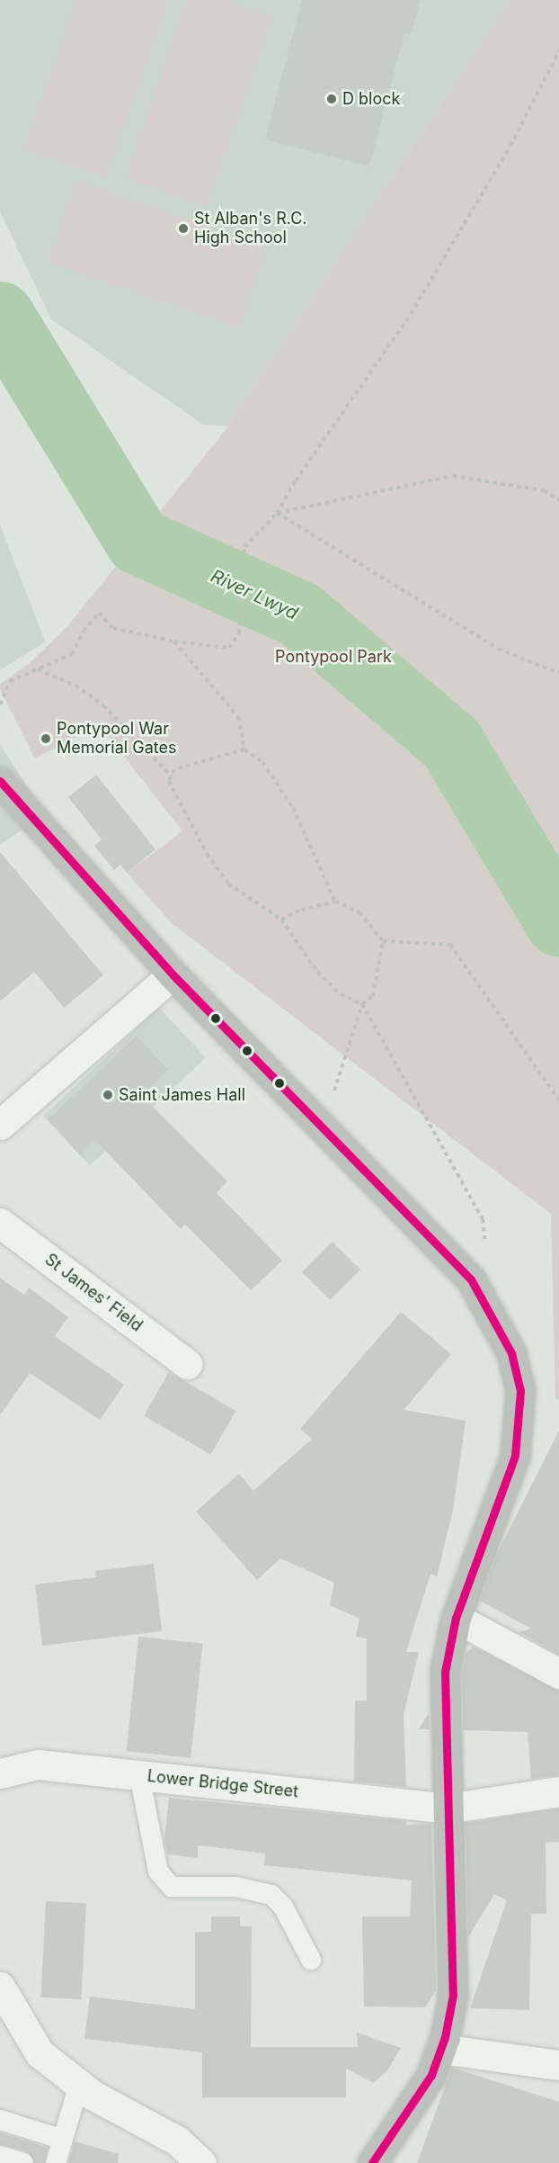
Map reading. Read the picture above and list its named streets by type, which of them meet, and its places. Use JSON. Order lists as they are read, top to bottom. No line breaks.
{"streets":{"street":["St James' Field","Lower Bridge Street"]},"water":["River Lwyd"],"parks":["Pontypool Park"],"places":["D block","St Alban's R.C. High School","Pontypool War Memorial Gates","Saint James Hall"]}
